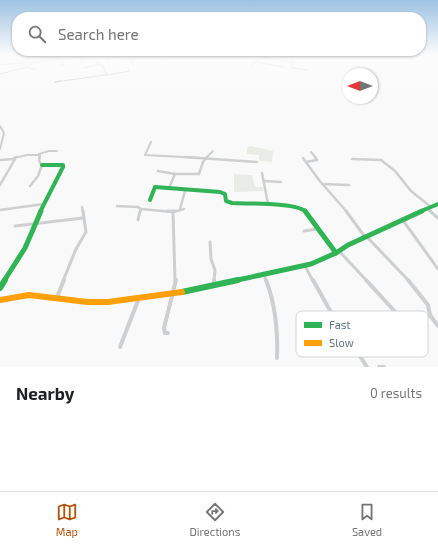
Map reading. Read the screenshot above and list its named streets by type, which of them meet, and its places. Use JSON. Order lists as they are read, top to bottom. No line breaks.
{"legend":["Fast","Slow"],"north":"left","page":{"search":"Search here","heading":["Nearby","0 results"],"nav":["Map","Directions","Saved"]}}
